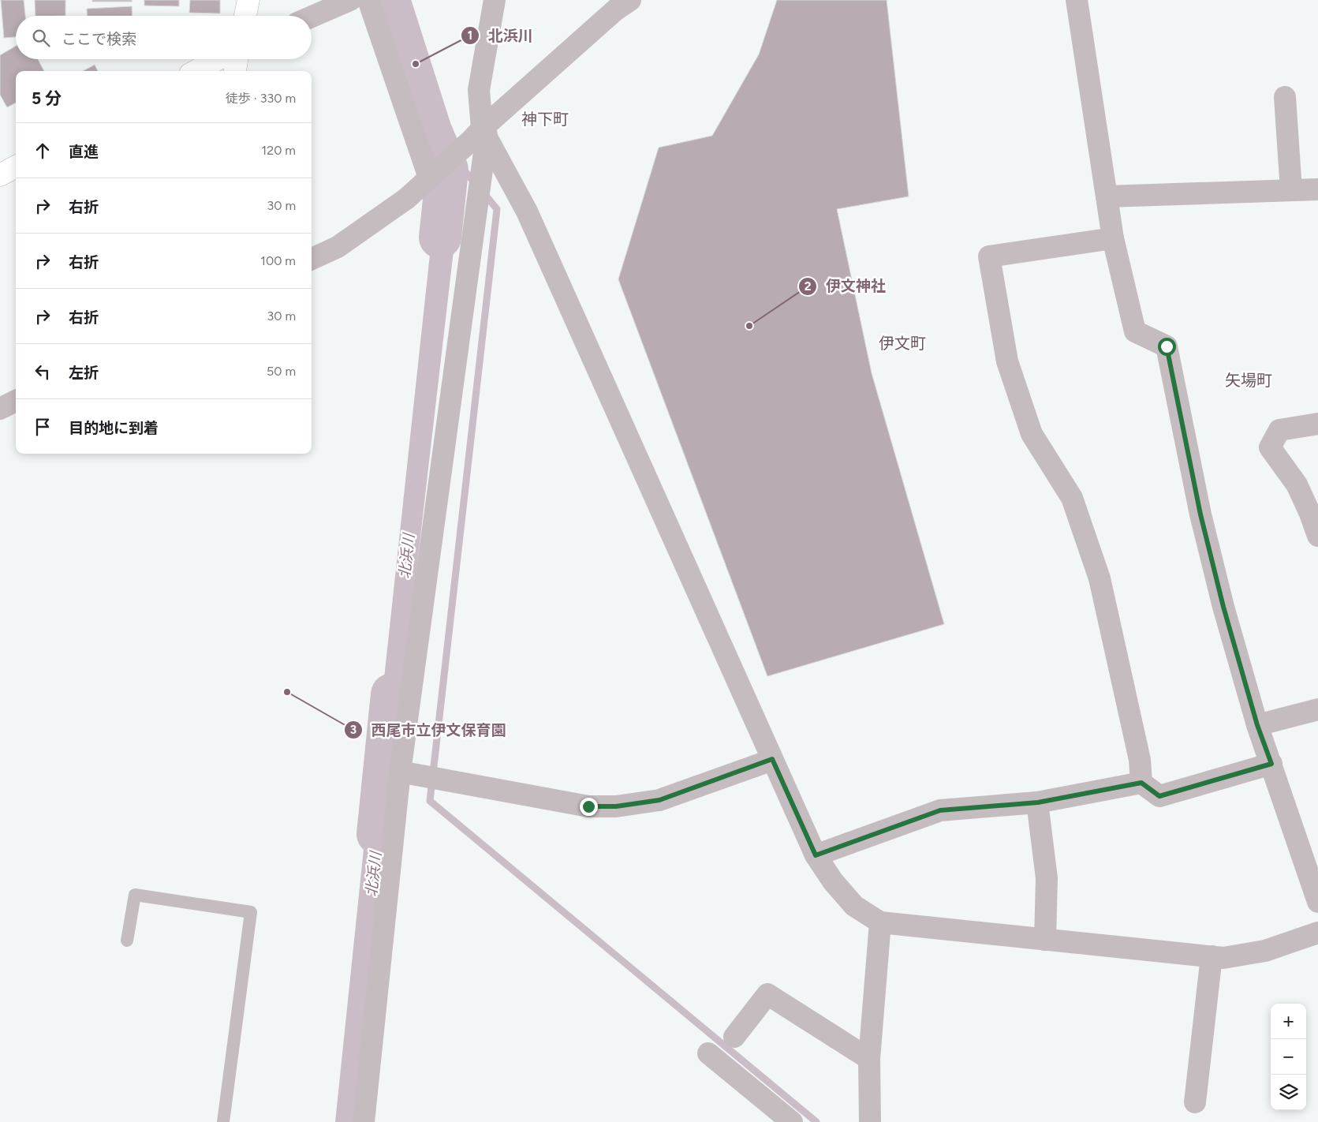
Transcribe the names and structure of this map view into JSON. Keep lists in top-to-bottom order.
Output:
{
  "districts": ["神下町", "伊文町", "矢場町"],
  "water": ["北浜川"],
  "places": ["北浜川", "伊文神社", "西尾市立伊文保育園"],
  "page": {
    "search": "ここで検索",
    "heading": ["5 分", "徒歩 · 330 m"],
    "list": [
      ["直進", "120 m"],
      ["右折", "30 m"],
      ["右折", "100 m"],
      ["右折", "30 m"],
      ["左折", "50 m"],
      "目的地に到着"
    ],
    "map_buttons": ["+", "−"]
  }
}
